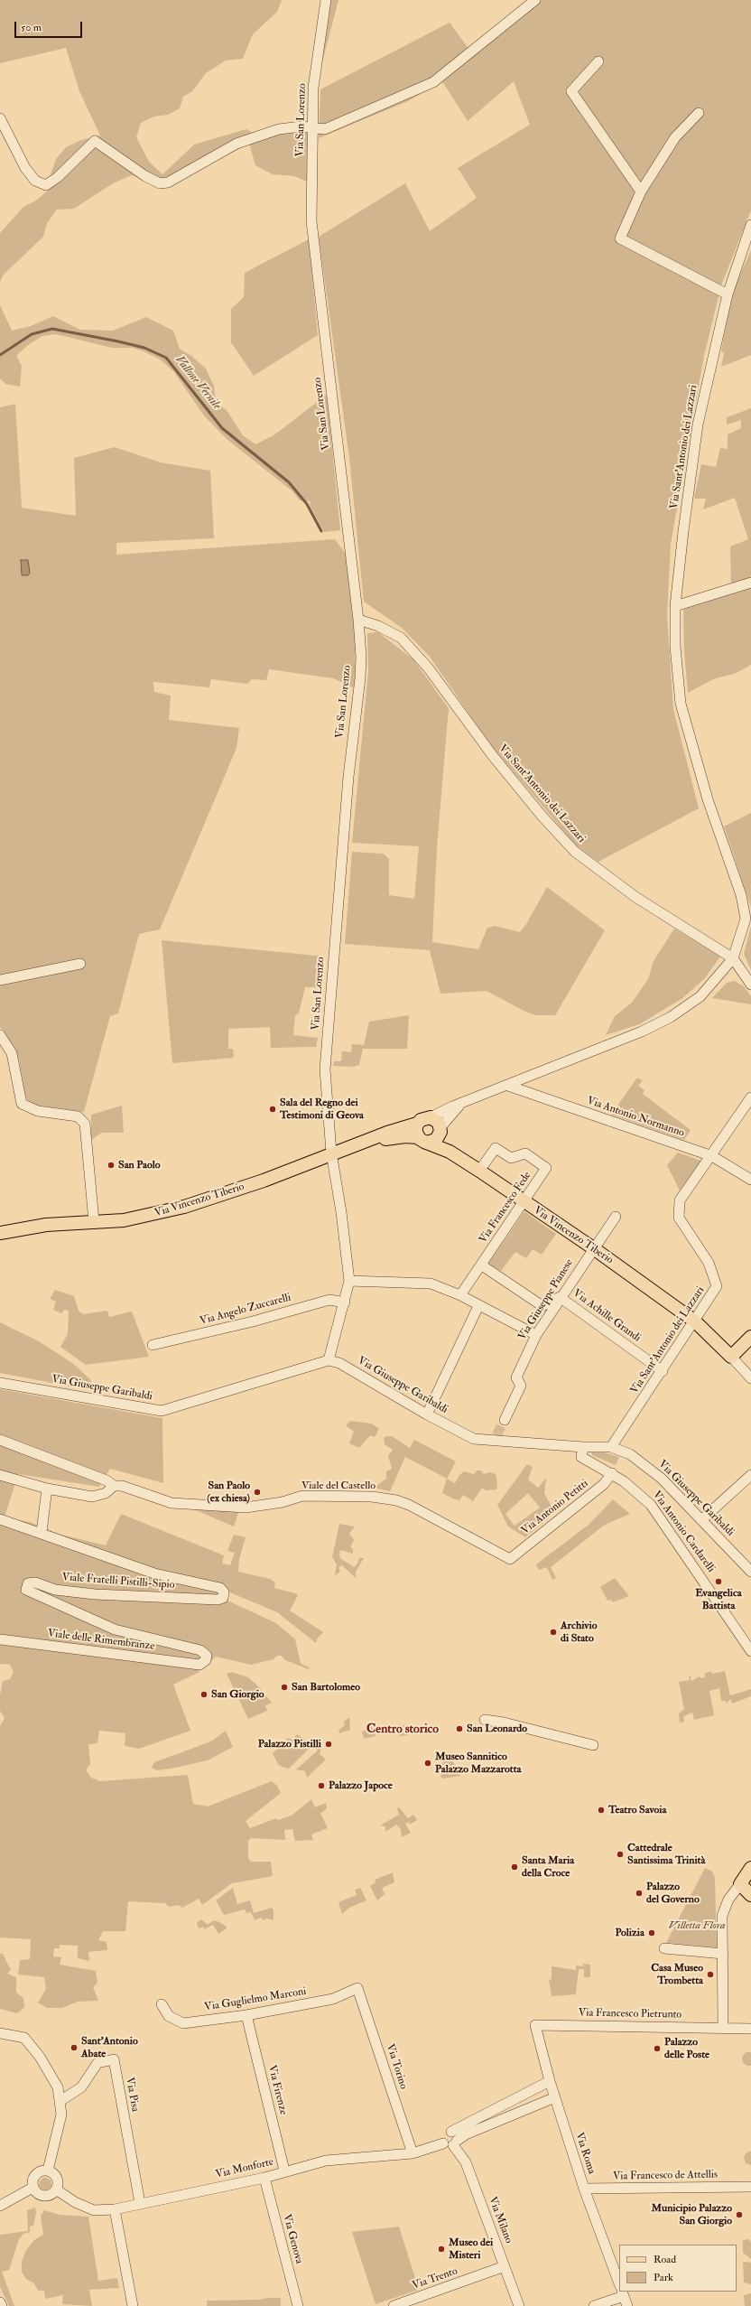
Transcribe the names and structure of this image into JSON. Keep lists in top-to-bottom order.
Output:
{
  "streets": {
    "main road": ["Via Vincenzo Tiberio"],
    "street": [
      "Via San Lorenzo",
      "Via Sant'Antonio dei Lazzari",
      "Via Antonio Normanno",
      "Via Francesco Fede",
      "Via Giuseppe Pianese",
      "Via Angelo Zuccarelli",
      "Via Achille Grandi",
      "Via Giuseppe Garibaldi",
      "Viale del Castello",
      "Via Antonio Petitti",
      "Via Antonio Cardarelli",
      "Viale Fratelli Pistilli-Sipio",
      "Viale delle Rimembranze",
      "Via Guglielmo Marconi",
      "Via Francesco Pietrunto",
      "Via Torino",
      "Via Firenze",
      "Via Pisa",
      "Via Roma",
      "Via Monforte",
      "Via Francesco de Attellis",
      "Via Milano",
      "Via Genova",
      "Via Trento"
    ]
  },
  "crossings": [
    ["Via San Lorenzo", "Via Sant'Antonio dei Lazzari"],
    ["Via San Lorenzo", "Via Vincenzo Tiberio"],
    ["Via San Lorenzo", "Via Angelo Zuccarelli"],
    ["Via San Lorenzo", "Via Giuseppe Garibaldi"],
    ["Via Sant'Antonio dei Lazzari", "Via Antonio Normanno"],
    ["Via Sant'Antonio dei Lazzari", "Via Vincenzo Tiberio"],
    ["Via Sant'Antonio dei Lazzari", "Via Achille Grandi"],
    ["Via Sant'Antonio dei Lazzari", "Via Giuseppe Garibaldi"],
    ["Via Vincenzo Tiberio", "Via Francesco Fede"],
    ["Via Vincenzo Tiberio", "Via Giuseppe Pianese"],
    ["Via Francesco Fede", "Via Achille Grandi"],
    ["Via Giuseppe Pianese", "Via Achille Grandi"],
    ["Via Giuseppe Garibaldi", "Via Antonio Cardarelli"],
    ["Viale del Castello", "Via Antonio Petitti"],
    ["Via Antonio Petitti", "Via Antonio Cardarelli"],
    ["Viale Fratelli Pistilli-Sipio", "Viale delle Rimembranze"],
    ["Via Guglielmo Marconi", "Via Torino"],
    ["Via Guglielmo Marconi", "Via Firenze"],
    ["Via Francesco Pietrunto", "Via Roma"],
    ["Via Torino", "Via Monforte"],
    ["Via Firenze", "Via Monforte"],
    ["Via Pisa", "Via Monforte"],
    ["Via Roma", "Via Francesco de Attellis"],
    ["Via Monforte", "Via Milano"],
    ["Via Monforte", "Via Genova"],
    ["Via Milano", "Via Trento"]
  ],
  "districts": ["Centro storico"],
  "water": ["Vallone Vernile"],
  "parks": ["Villetta Flora"],
  "places": [
    "Sala del Regno dei Testimoni di Geova",
    "San Paolo",
    "San Paolo (ex chiesa)",
    "Evangelica Battista",
    "Archivio di Stato",
    "San Bartolomeo",
    "San Giorgio",
    "San Leonardo",
    "Palazzo Pistilli",
    "Museo Sannitico Palazzo Mazzarotta",
    "Palazzo Japoce",
    "Teatro Savoia",
    "Cattedrale Santissima Trinità",
    "Santa Maria della Croce",
    "Palazzo del Governo",
    "Polizia",
    "Casa Museo Trombetta",
    "Sant'Antonio Abate",
    "Palazzo delle Poste",
    "Municipio Palazzo San Giorgio",
    "Museo dei Misteri"
  ],
  "legend": ["Road", "Park"],
  "scale_bar": "50 m"
}
